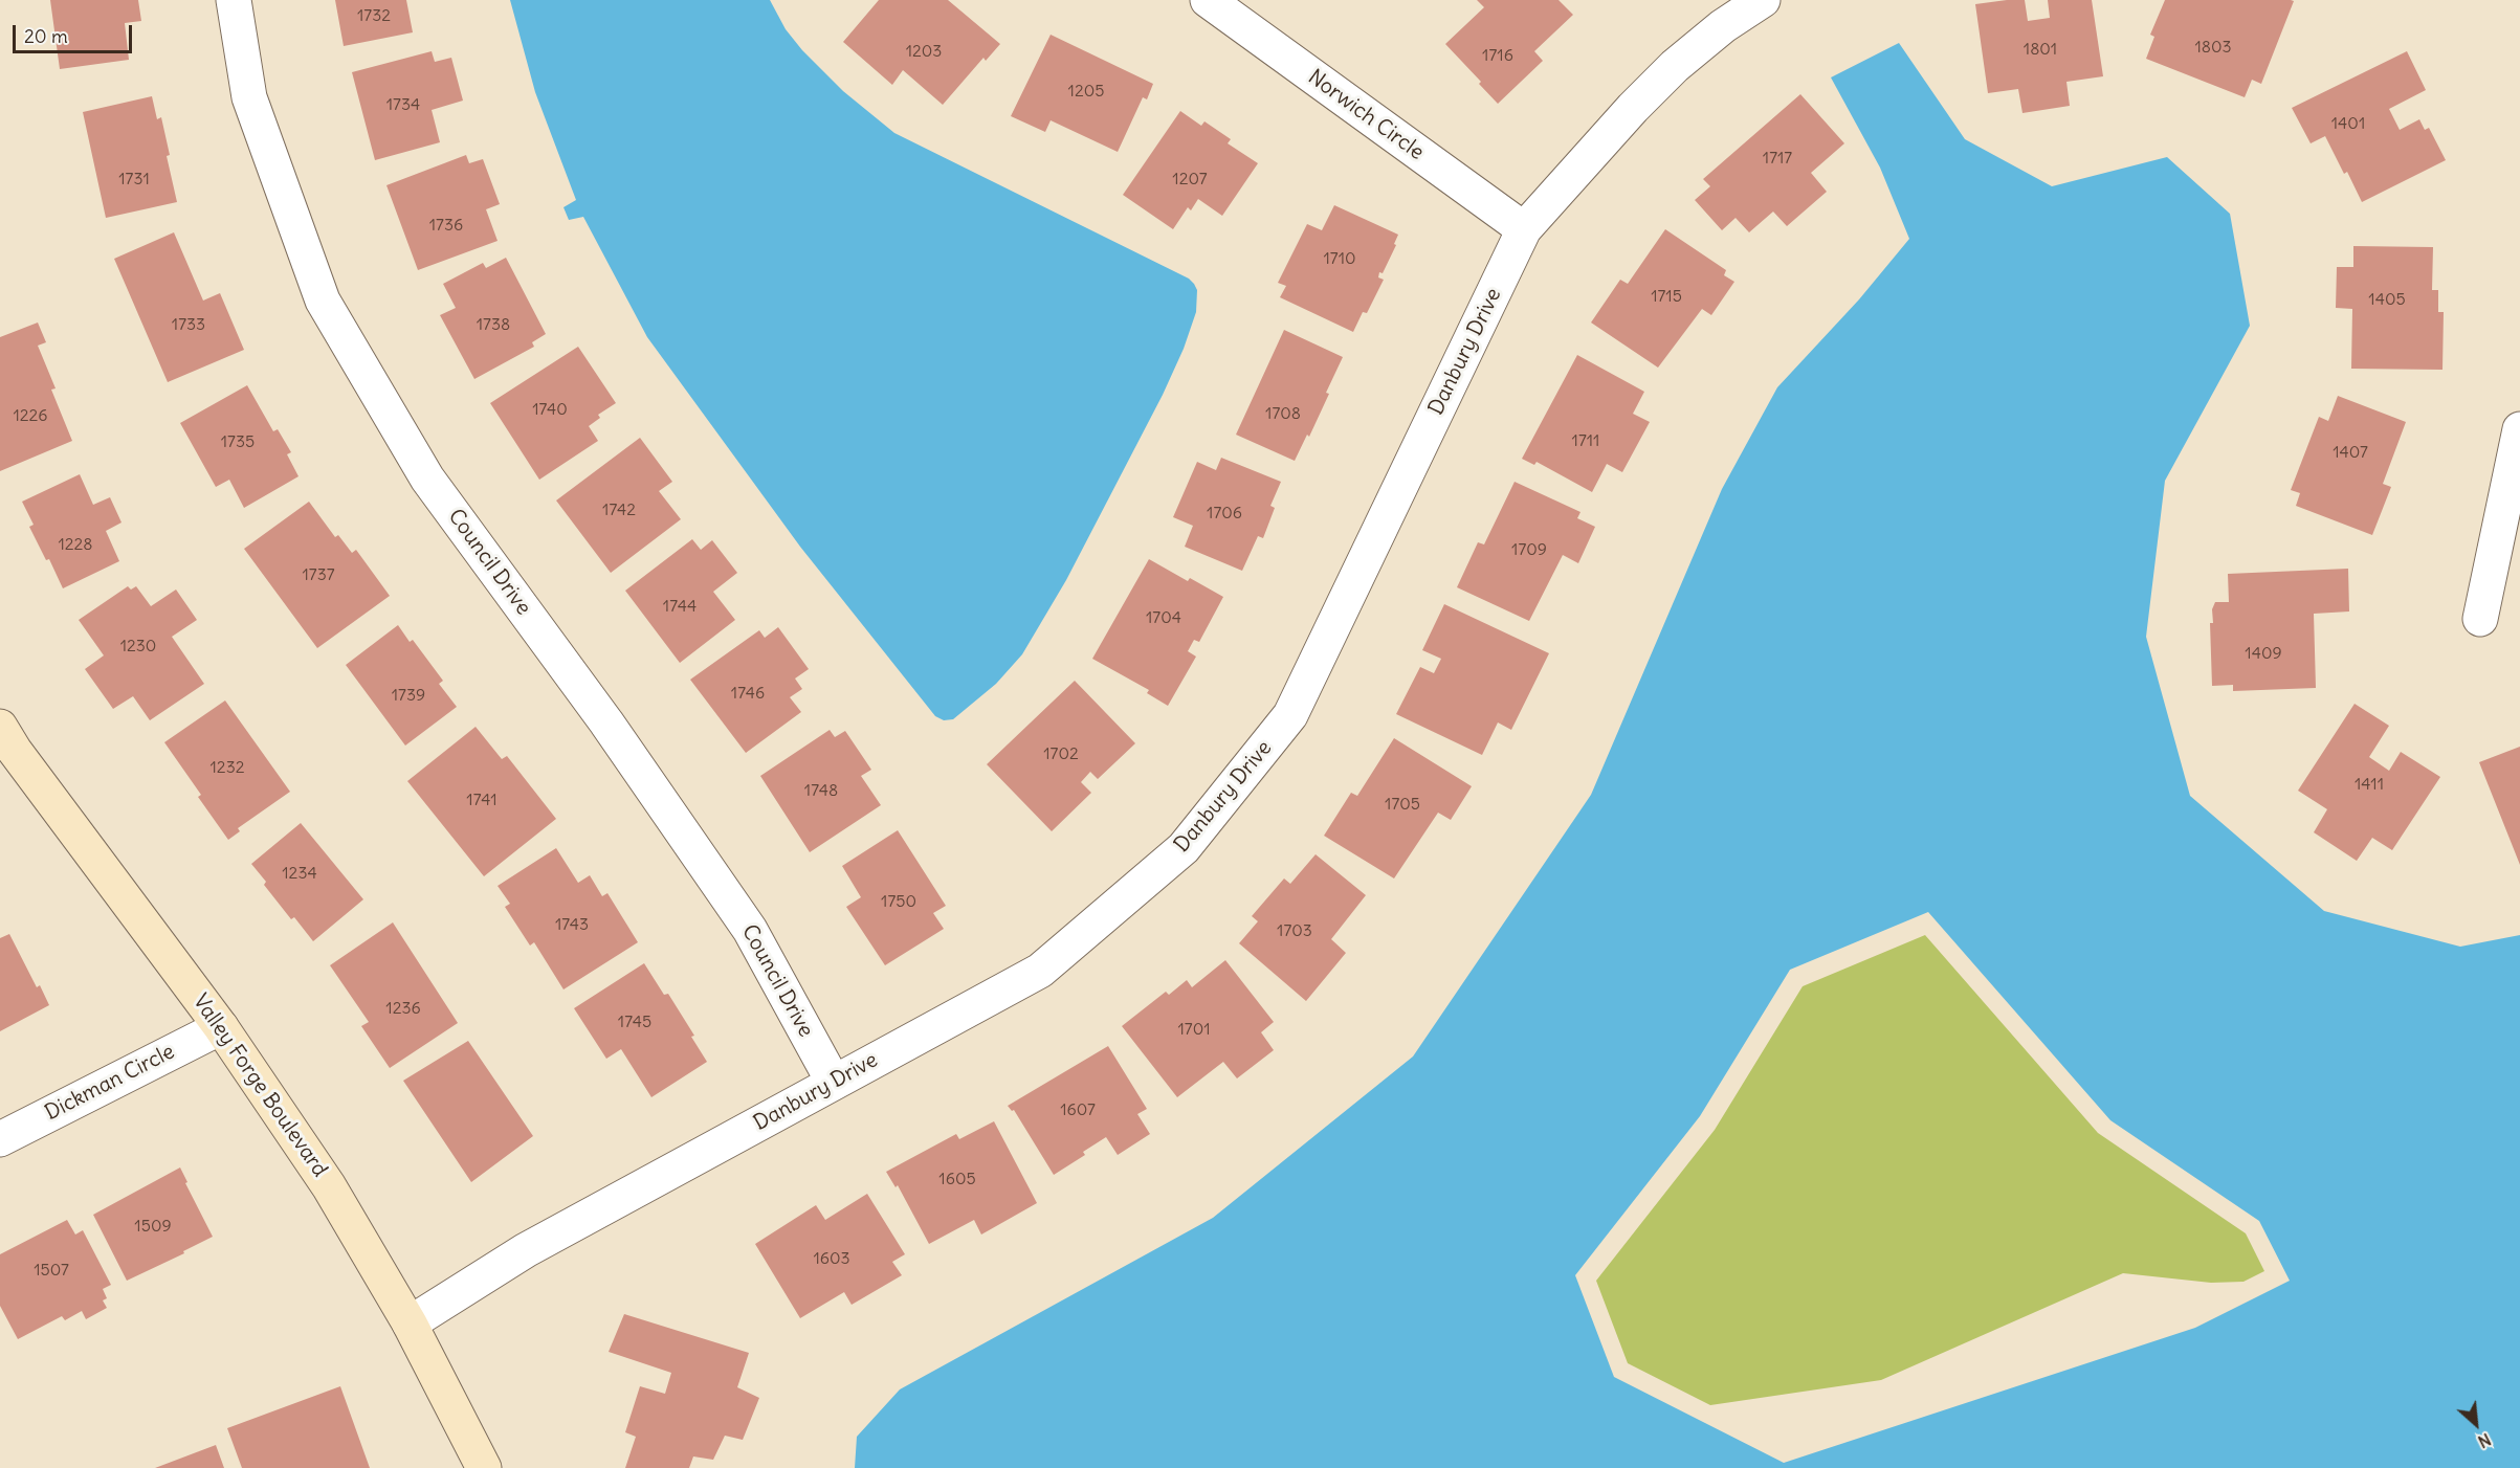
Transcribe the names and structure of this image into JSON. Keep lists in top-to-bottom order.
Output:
{
  "streets": {
    "street": [
      "Norwich Circle",
      "Danbury Drive",
      "Council Drive",
      "Dickman Circle",
      "Valley Forge Boulevard"
    ]
  },
  "crossings": [
    ["Norwich Circle", "Danbury Drive"],
    ["Danbury Drive", "Council Drive"],
    ["Danbury Drive", "Valley Forge Boulevard"],
    ["Dickman Circle", "Valley Forge Boulevard"]
  ],
  "house_numbers": [
    "1732",
    "1803",
    "1801",
    "1203",
    "1716",
    "1205",
    "1734",
    "1401",
    "1717",
    "1731",
    "1207",
    "1736",
    "1710",
    "1715",
    "1405",
    "1733",
    "1738",
    "1740",
    "1708",
    "1226",
    "1711",
    "1735",
    "1407",
    "1742",
    "1706",
    "1228",
    "1709",
    "1737",
    "1744",
    "1704",
    "1230",
    "1409",
    "1746",
    "1739",
    "1702",
    "1232",
    "1411",
    "1748",
    "1741",
    "1705",
    "1234",
    "1750",
    "1743",
    "1703",
    "1236",
    "1745",
    "1701",
    "1607",
    "1605",
    "1509",
    "1603",
    "1507"
  ],
  "scale_bar": "20 m",
  "north": "bottom right"
}
